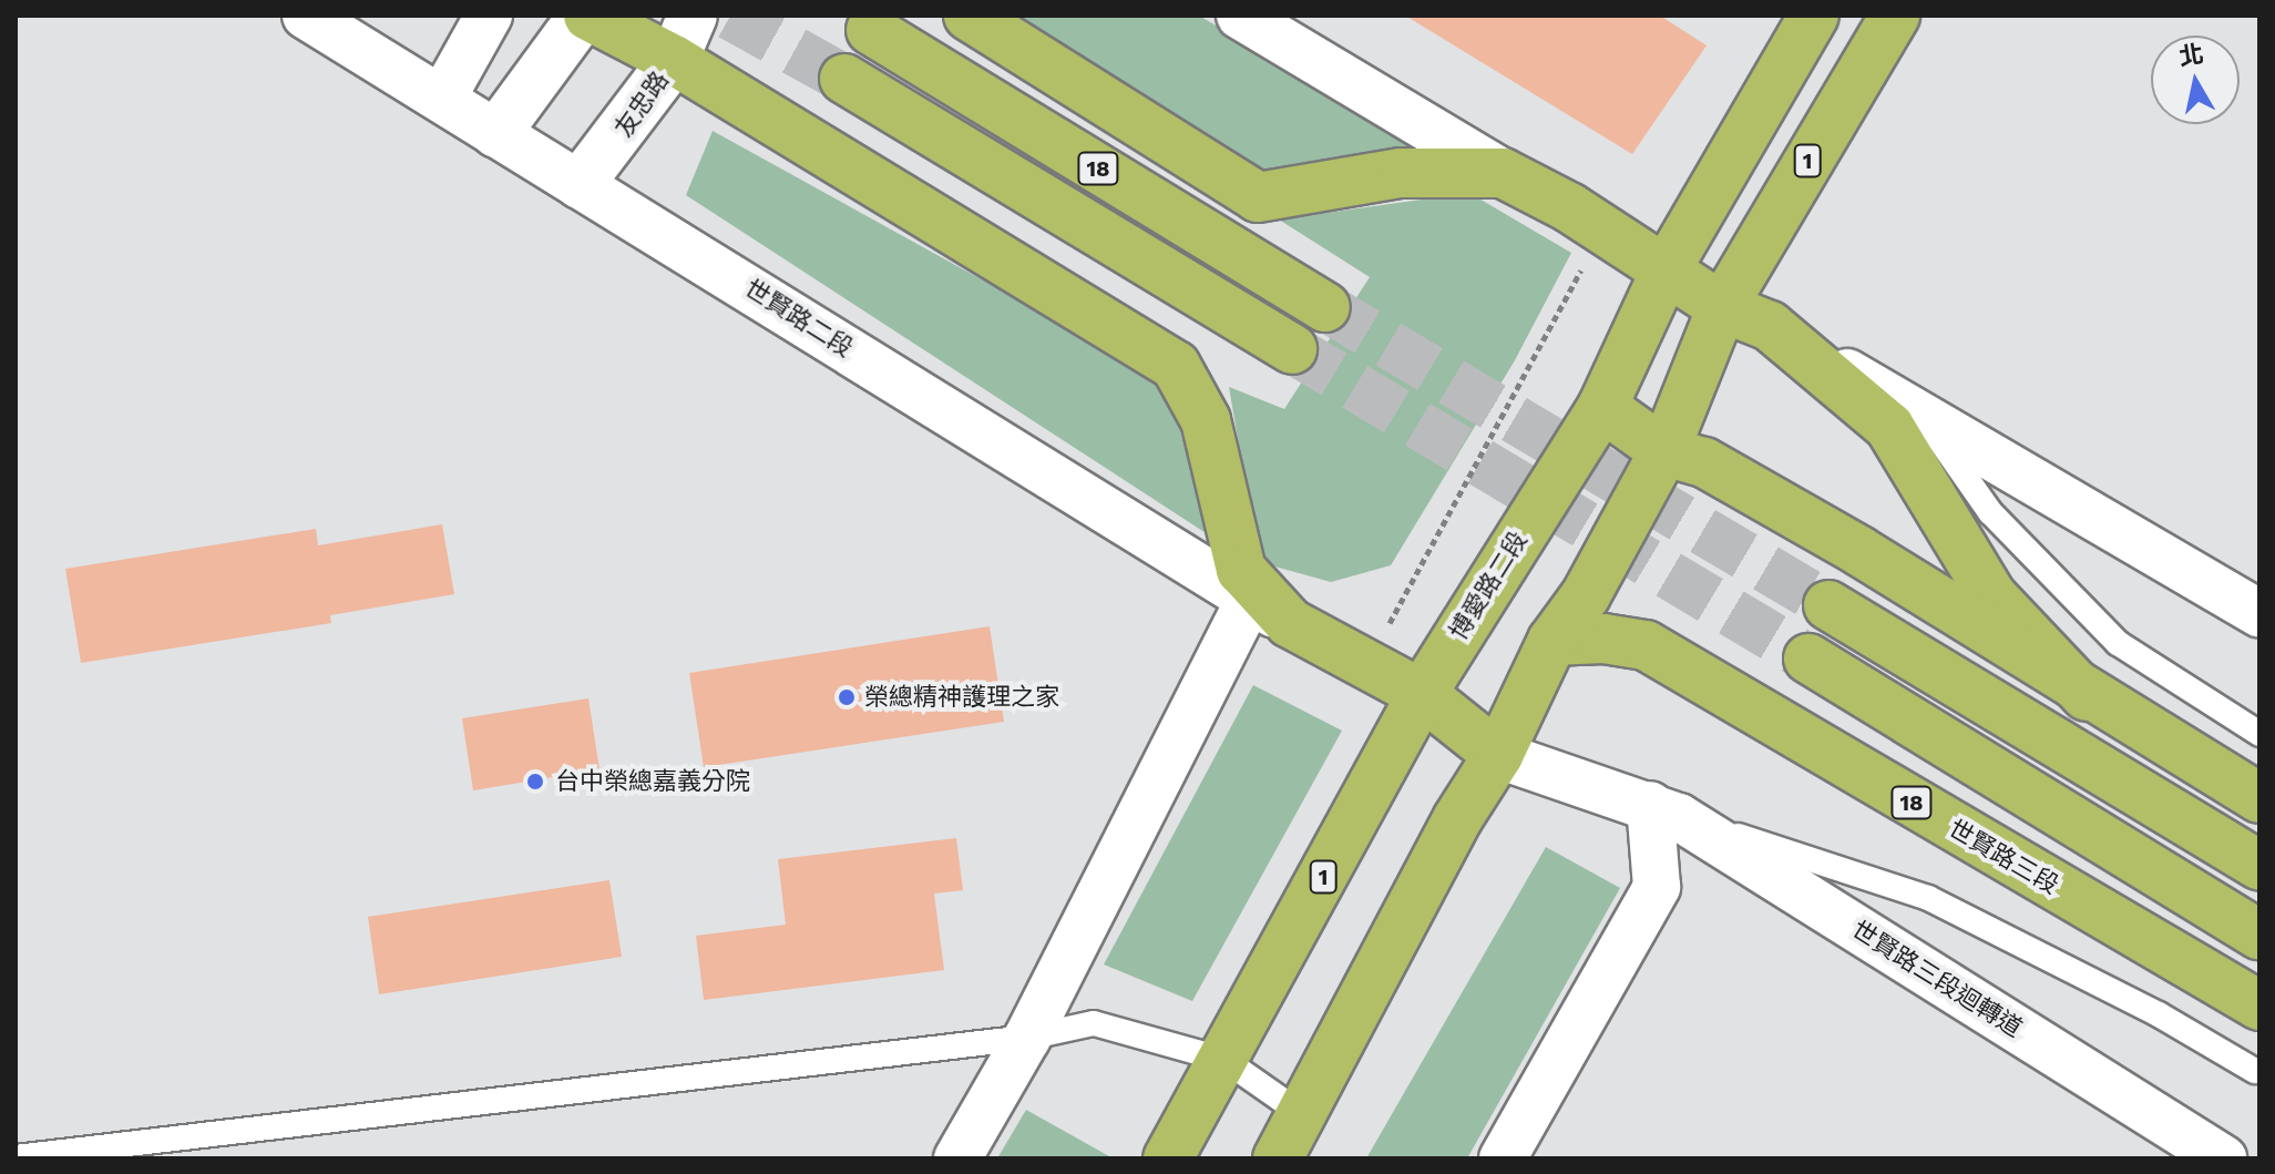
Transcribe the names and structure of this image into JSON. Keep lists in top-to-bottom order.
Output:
{
  "streets": {
    "main road": [
      "1",
      "18",
      "博愛路二段",
      "世賢路三段"
    ],
    "street": ["友忠路", "世賢路二段", "世賢路三段迴轉道"]
  },
  "crossings": [
    ["友忠路", "世賢路二段"],
    ["1", "世賢路三段"]
  ],
  "places": ["榮總精神護理之家", "台中榮總嘉義分院"],
  "north": "top"
}
